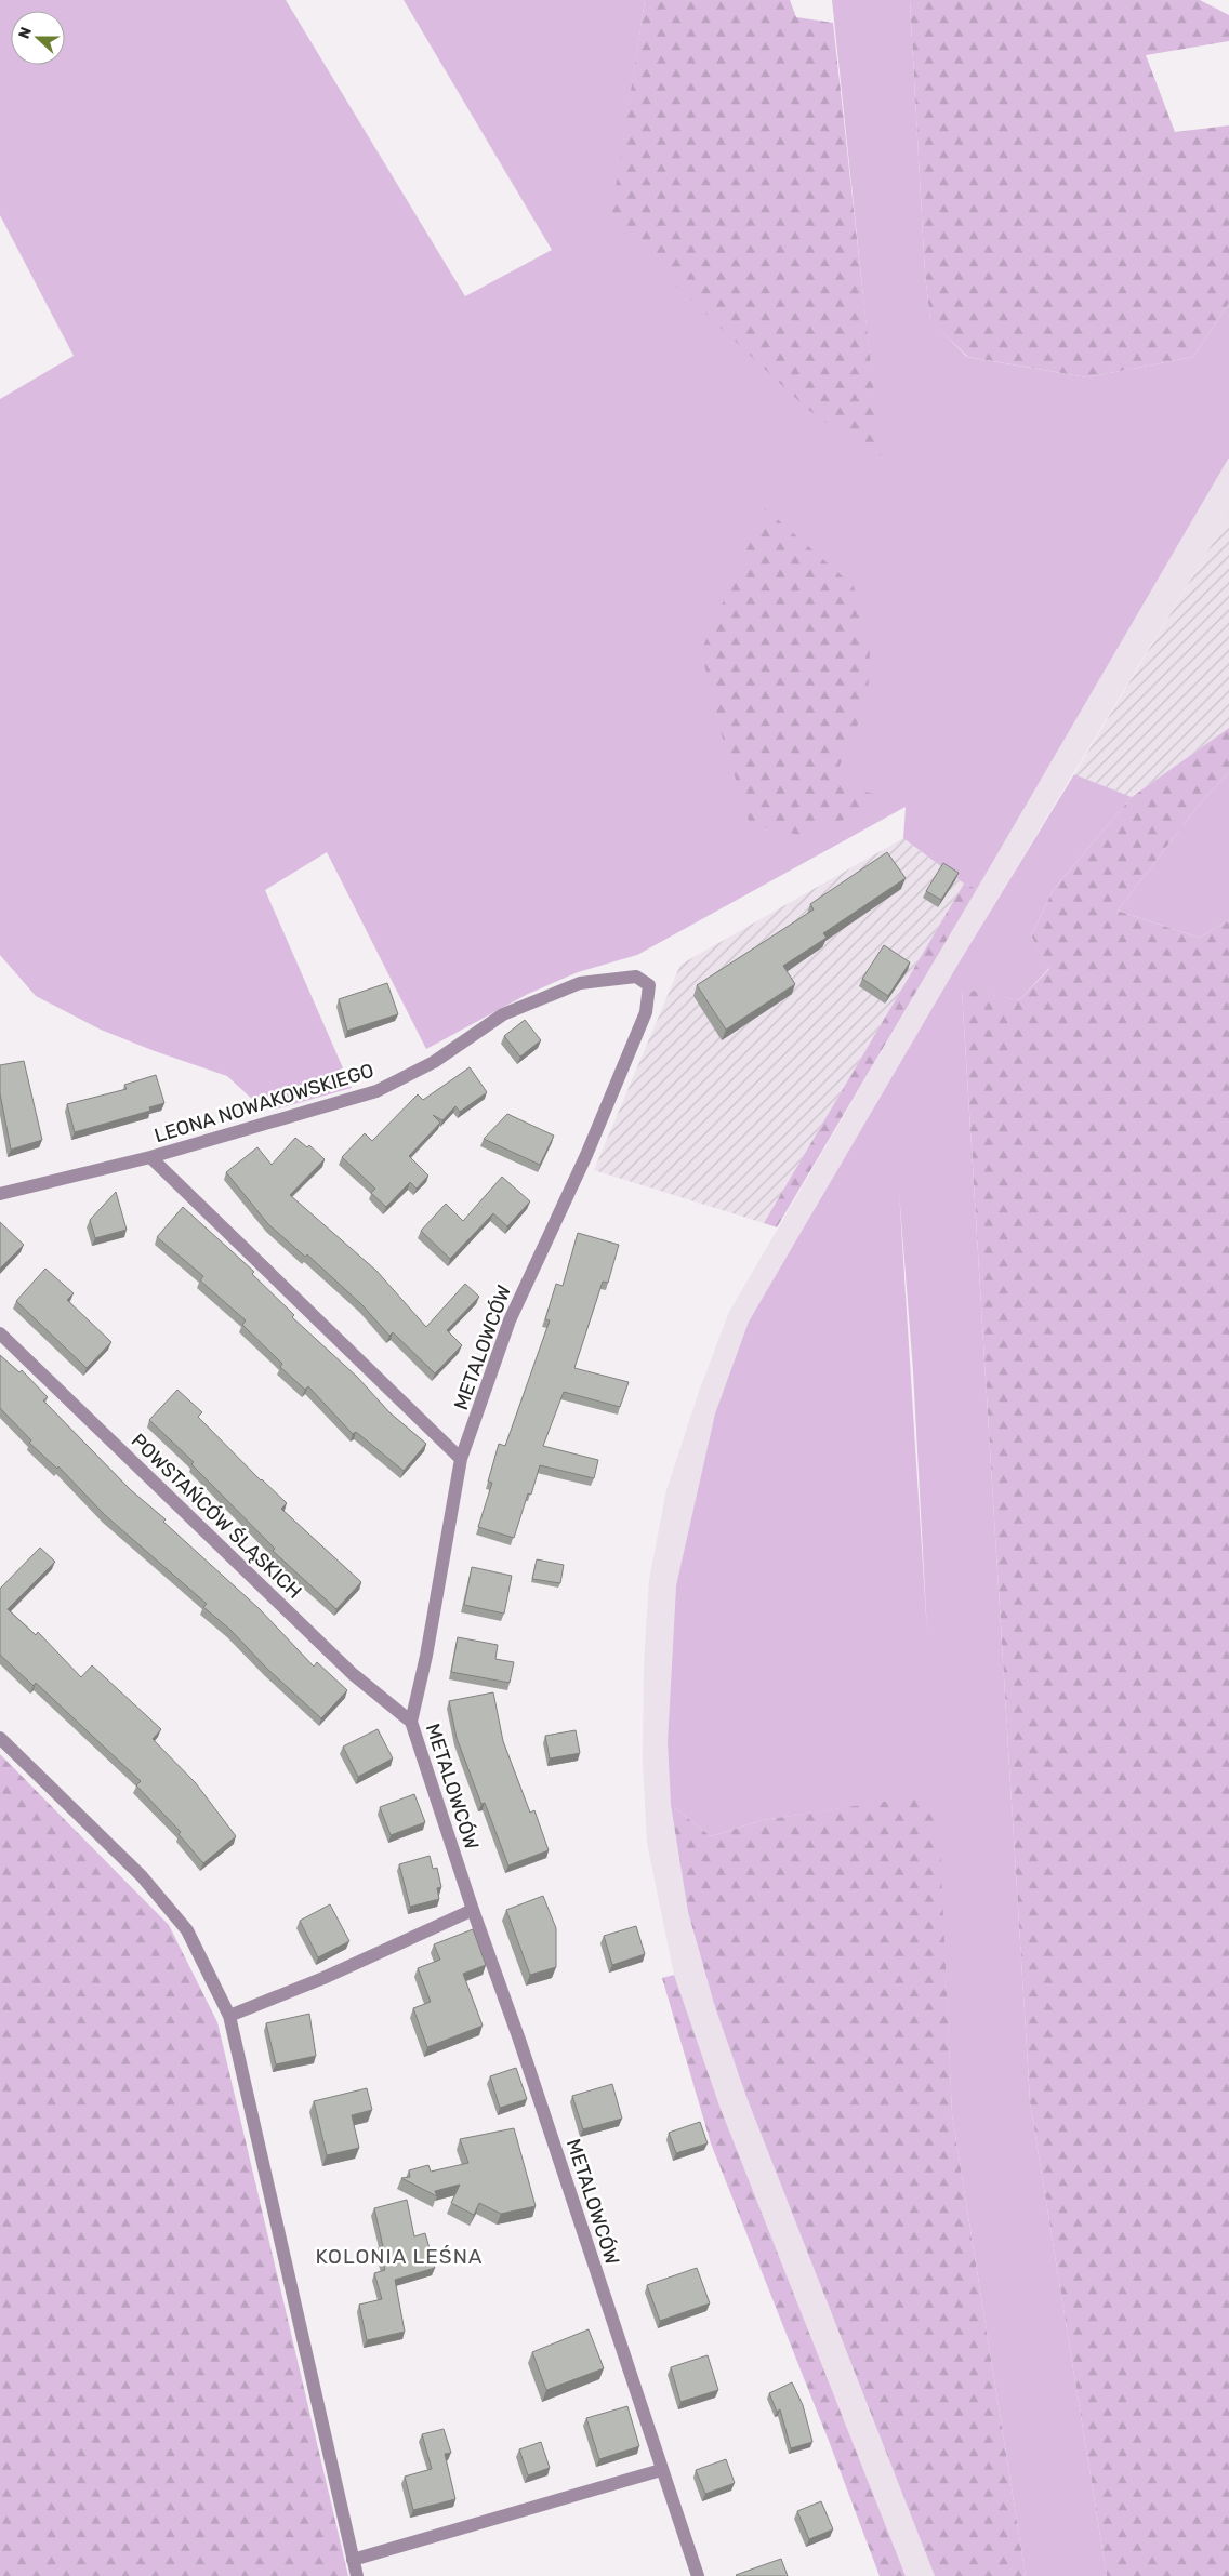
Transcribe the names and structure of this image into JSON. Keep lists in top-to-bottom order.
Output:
{
  "streets": {
    "street": ["LEONA NOWAKOWSKIEGO", "METALOWCÓW", "POWSTAŃCÓW ŚLĄSKICH"]
  },
  "crossings": [
    ["LEONA NOWAKOWSKIEGO", "METALOWCÓW"],
    ["METALOWCÓW", "POWSTAŃCÓW ŚLĄSKICH"]
  ],
  "districts": ["KOLONIA LEŚNA"],
  "north": "left"
}
